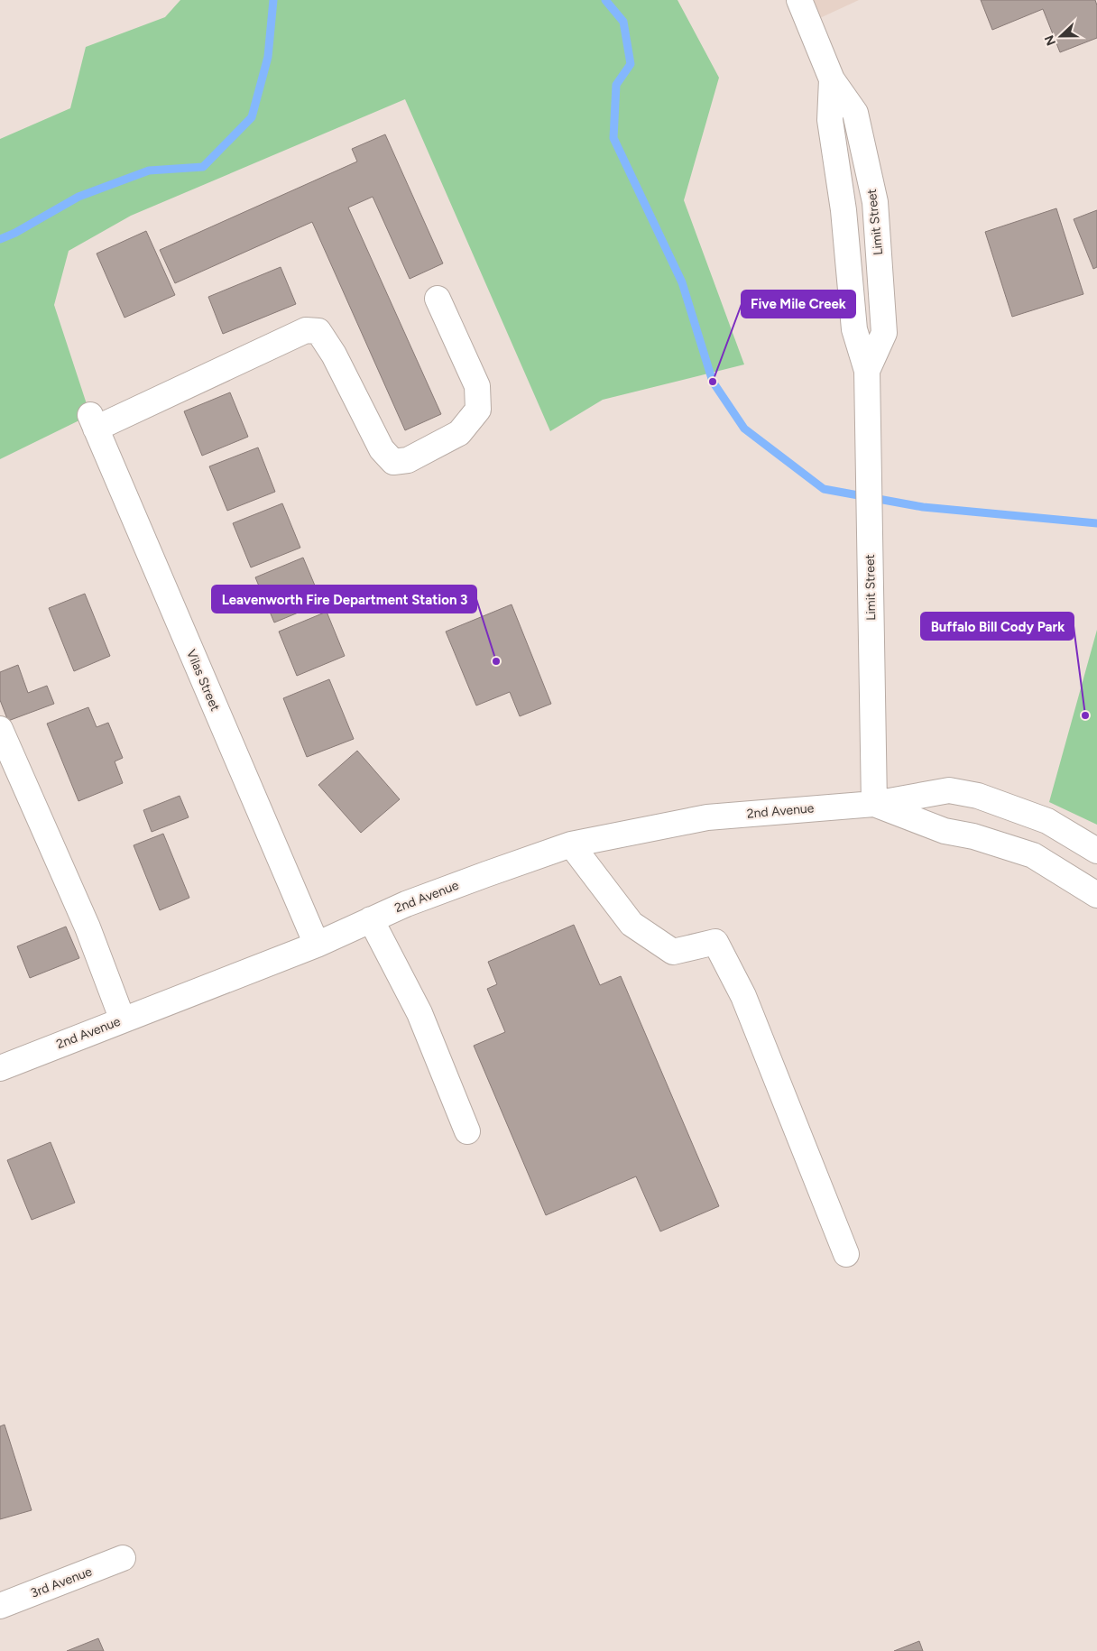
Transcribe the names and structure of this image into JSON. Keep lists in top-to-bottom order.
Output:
{
  "streets": {
    "street": [
      "Limit Street",
      "Vilas Street",
      "2nd Avenue",
      "3rd Avenue"
    ]
  },
  "crossings": [
    ["Limit Street", "2nd Avenue"],
    ["Vilas Street", "2nd Avenue"]
  ],
  "places": ["Five Mile Creek", "Leavenworth Fire Department Station 3", "Buffalo Bill Cody Park"],
  "north": "left"
}
